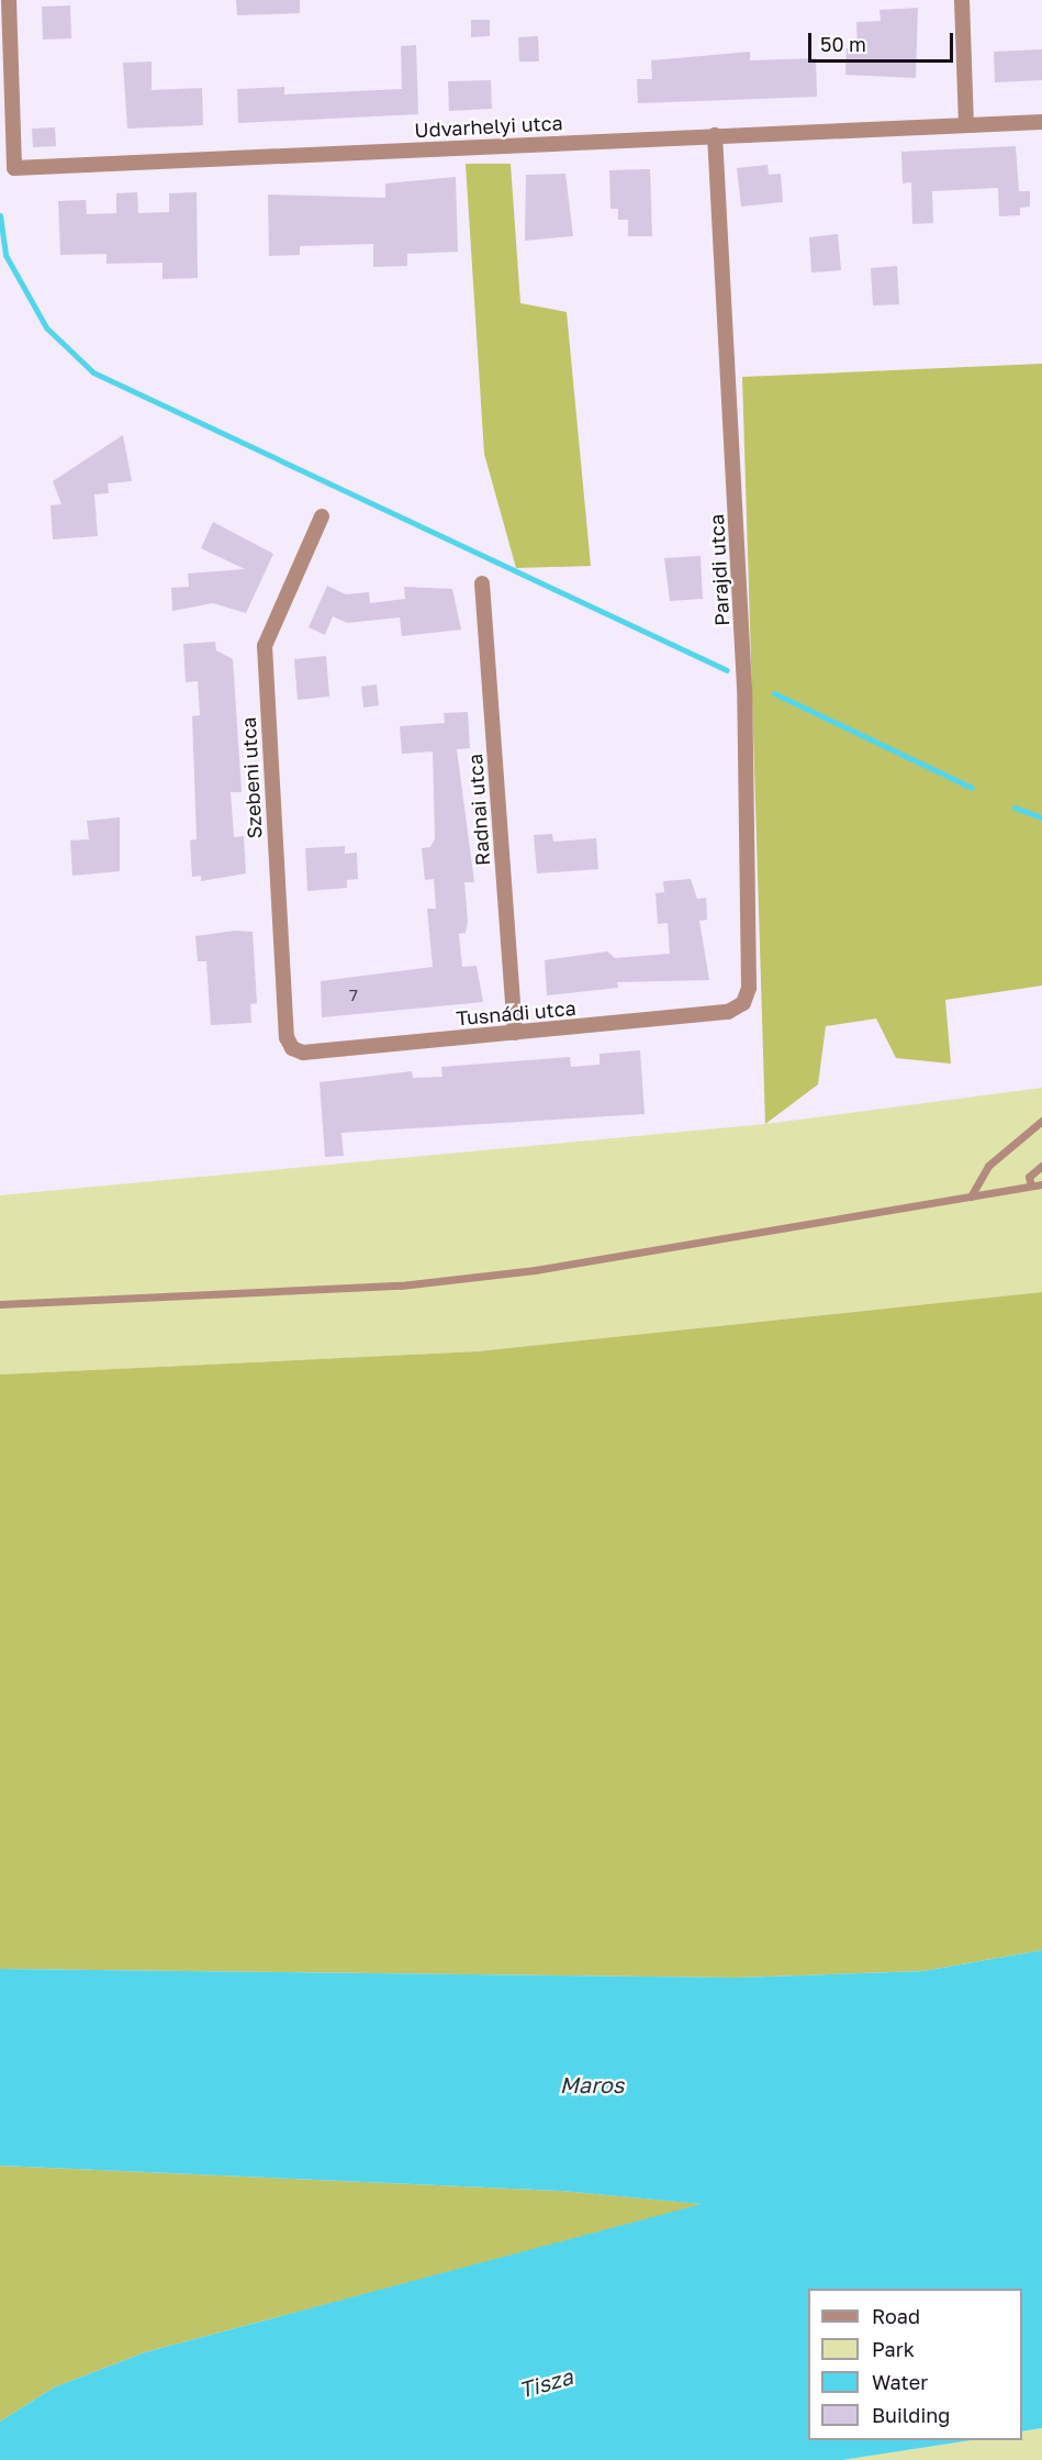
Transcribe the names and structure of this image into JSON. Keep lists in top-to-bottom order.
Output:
{
  "streets": {
    "street": [
      "Udvarhelyi utca",
      "Parajdi utca",
      "Szebeni utca",
      "Radnai utca",
      "Tusnádi utca"
    ]
  },
  "crossings": [
    ["Udvarhelyi utca", "Parajdi utca"],
    ["Parajdi utca", "Tusnádi utca"],
    ["Szebeni utca", "Tusnádi utca"],
    ["Radnai utca", "Tusnádi utca"]
  ],
  "water": ["Maros", "Tisza"],
  "house_numbers": ["7"],
  "legend": [
    "Road",
    "Park",
    "Water",
    "Building"
  ],
  "scale_bar": "50 m"
}
